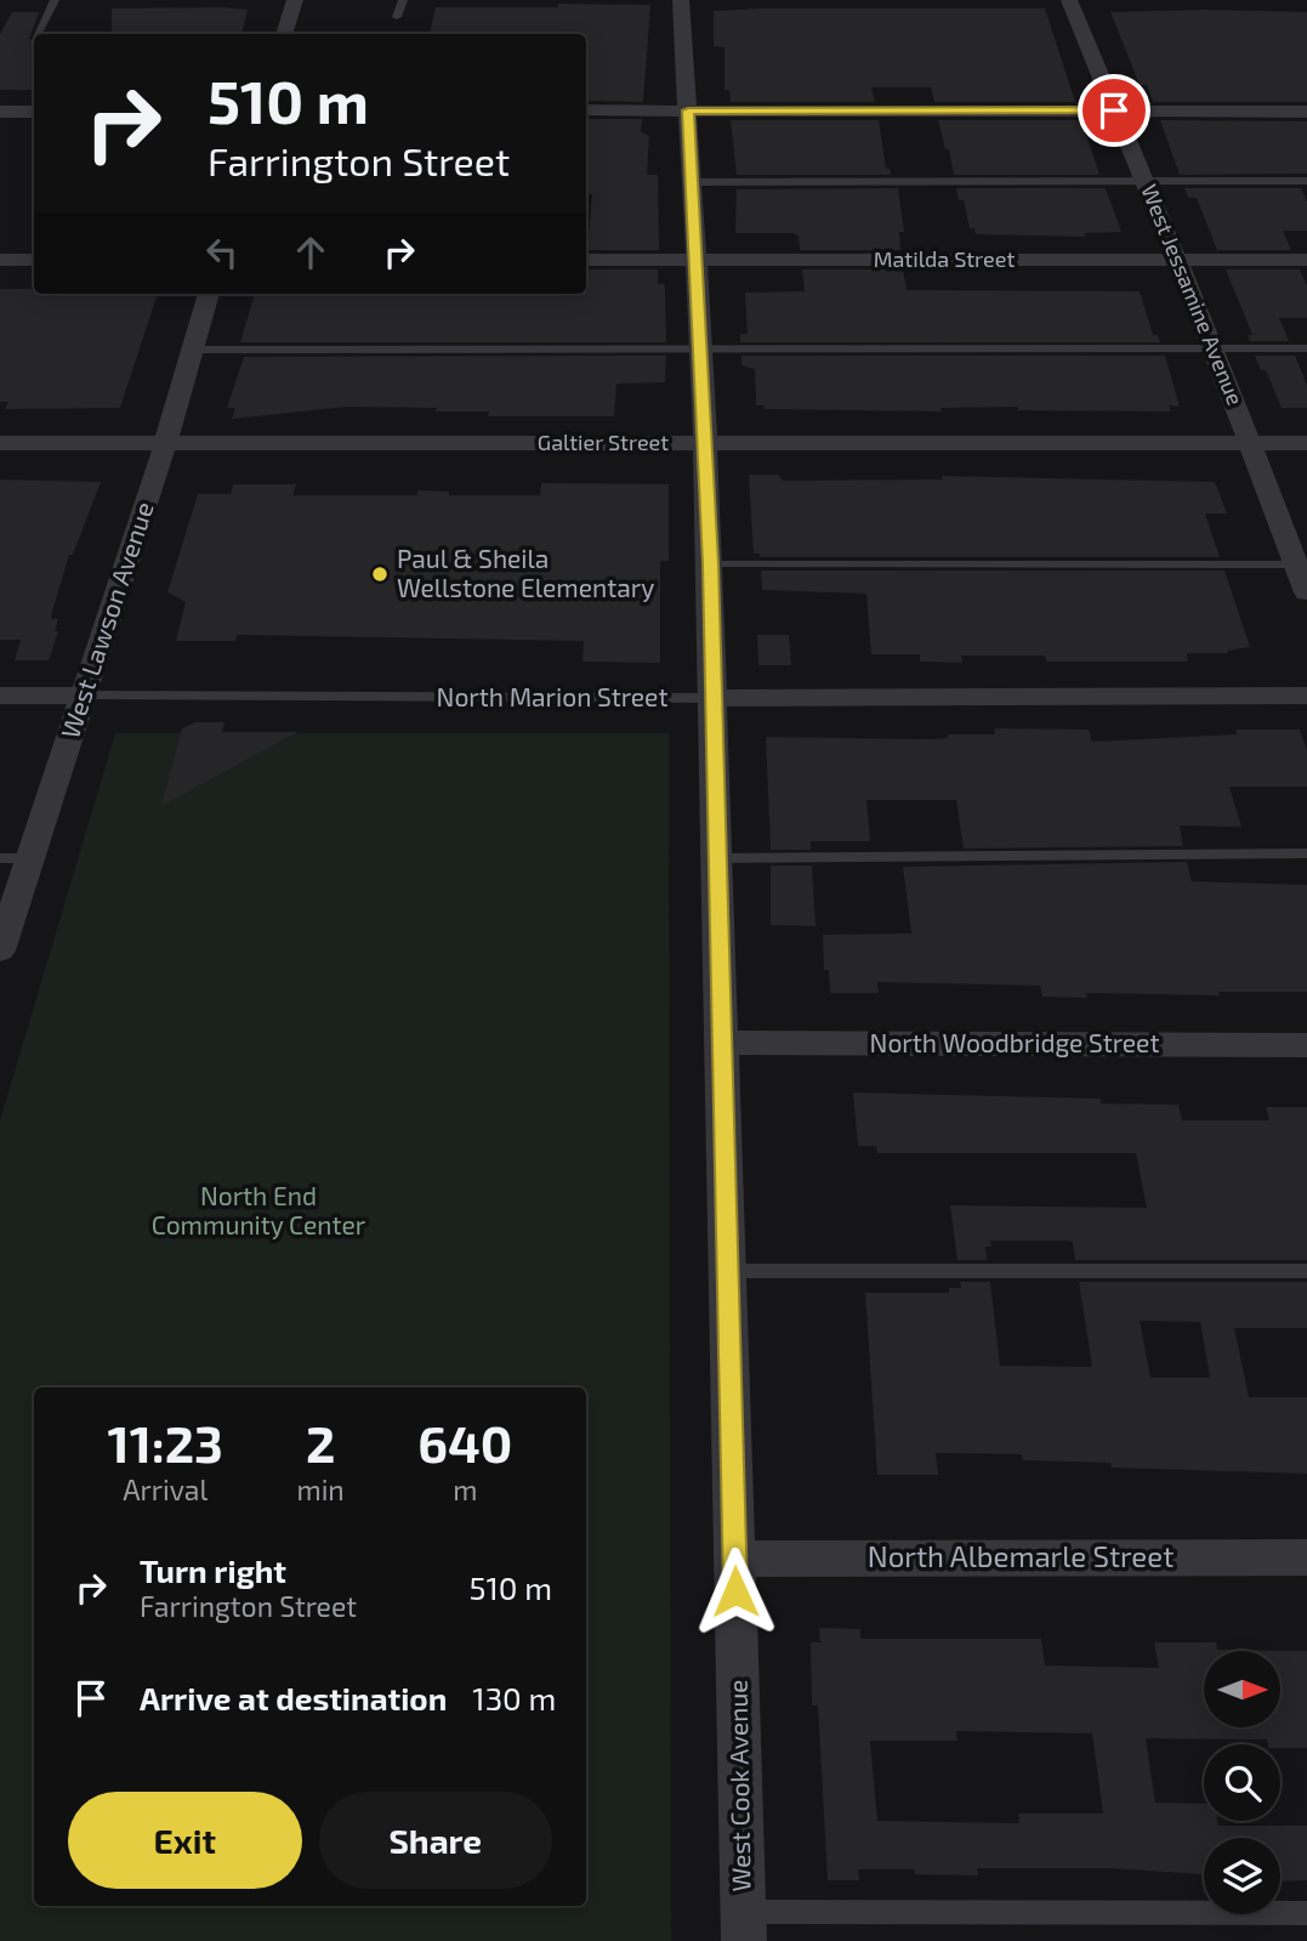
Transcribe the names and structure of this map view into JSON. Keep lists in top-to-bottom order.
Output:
{
  "streets": {
    "street": [
      "Matilda Street",
      "West Jessamine Avenue",
      "Galtier Street",
      "West Lawson Avenue",
      "North Marion Street",
      "North Woodbridge Street",
      "North Albemarle Street",
      "West Cook Avenue"
    ]
  },
  "crossings": [
    ["Matilda Street", "West Jessamine Avenue"],
    ["Matilda Street", "West Cook Avenue"],
    ["West Jessamine Avenue", "Galtier Street"],
    ["Galtier Street", "West Lawson Avenue"],
    ["Galtier Street", "West Cook Avenue"],
    ["West Lawson Avenue", "North Marion Street"],
    ["North Marion Street", "West Cook Avenue"],
    ["North Woodbridge Street", "West Cook Avenue"],
    ["North Albemarle Street", "West Cook Avenue"]
  ],
  "parks": ["North End Community Center"],
  "places": ["Paul & Sheila Wellstone Elementary"],
  "north": "right",
  "page": {
    "turn": ["510 m", "Farrington Street"],
    "eta": [
      "11:23",
      "Arrival",
      "2",
      "min",
      "640",
      "m"
    ],
    "list": [
      {
        "name": "Turn right",
        "note": "Farrington Street",
        "value": "510 m"
      },
      {
        "name": "Arrive at destination",
        "value": "130 m"
      }
    ],
    "buttons": ["Exit", "Share"]
  }
}
